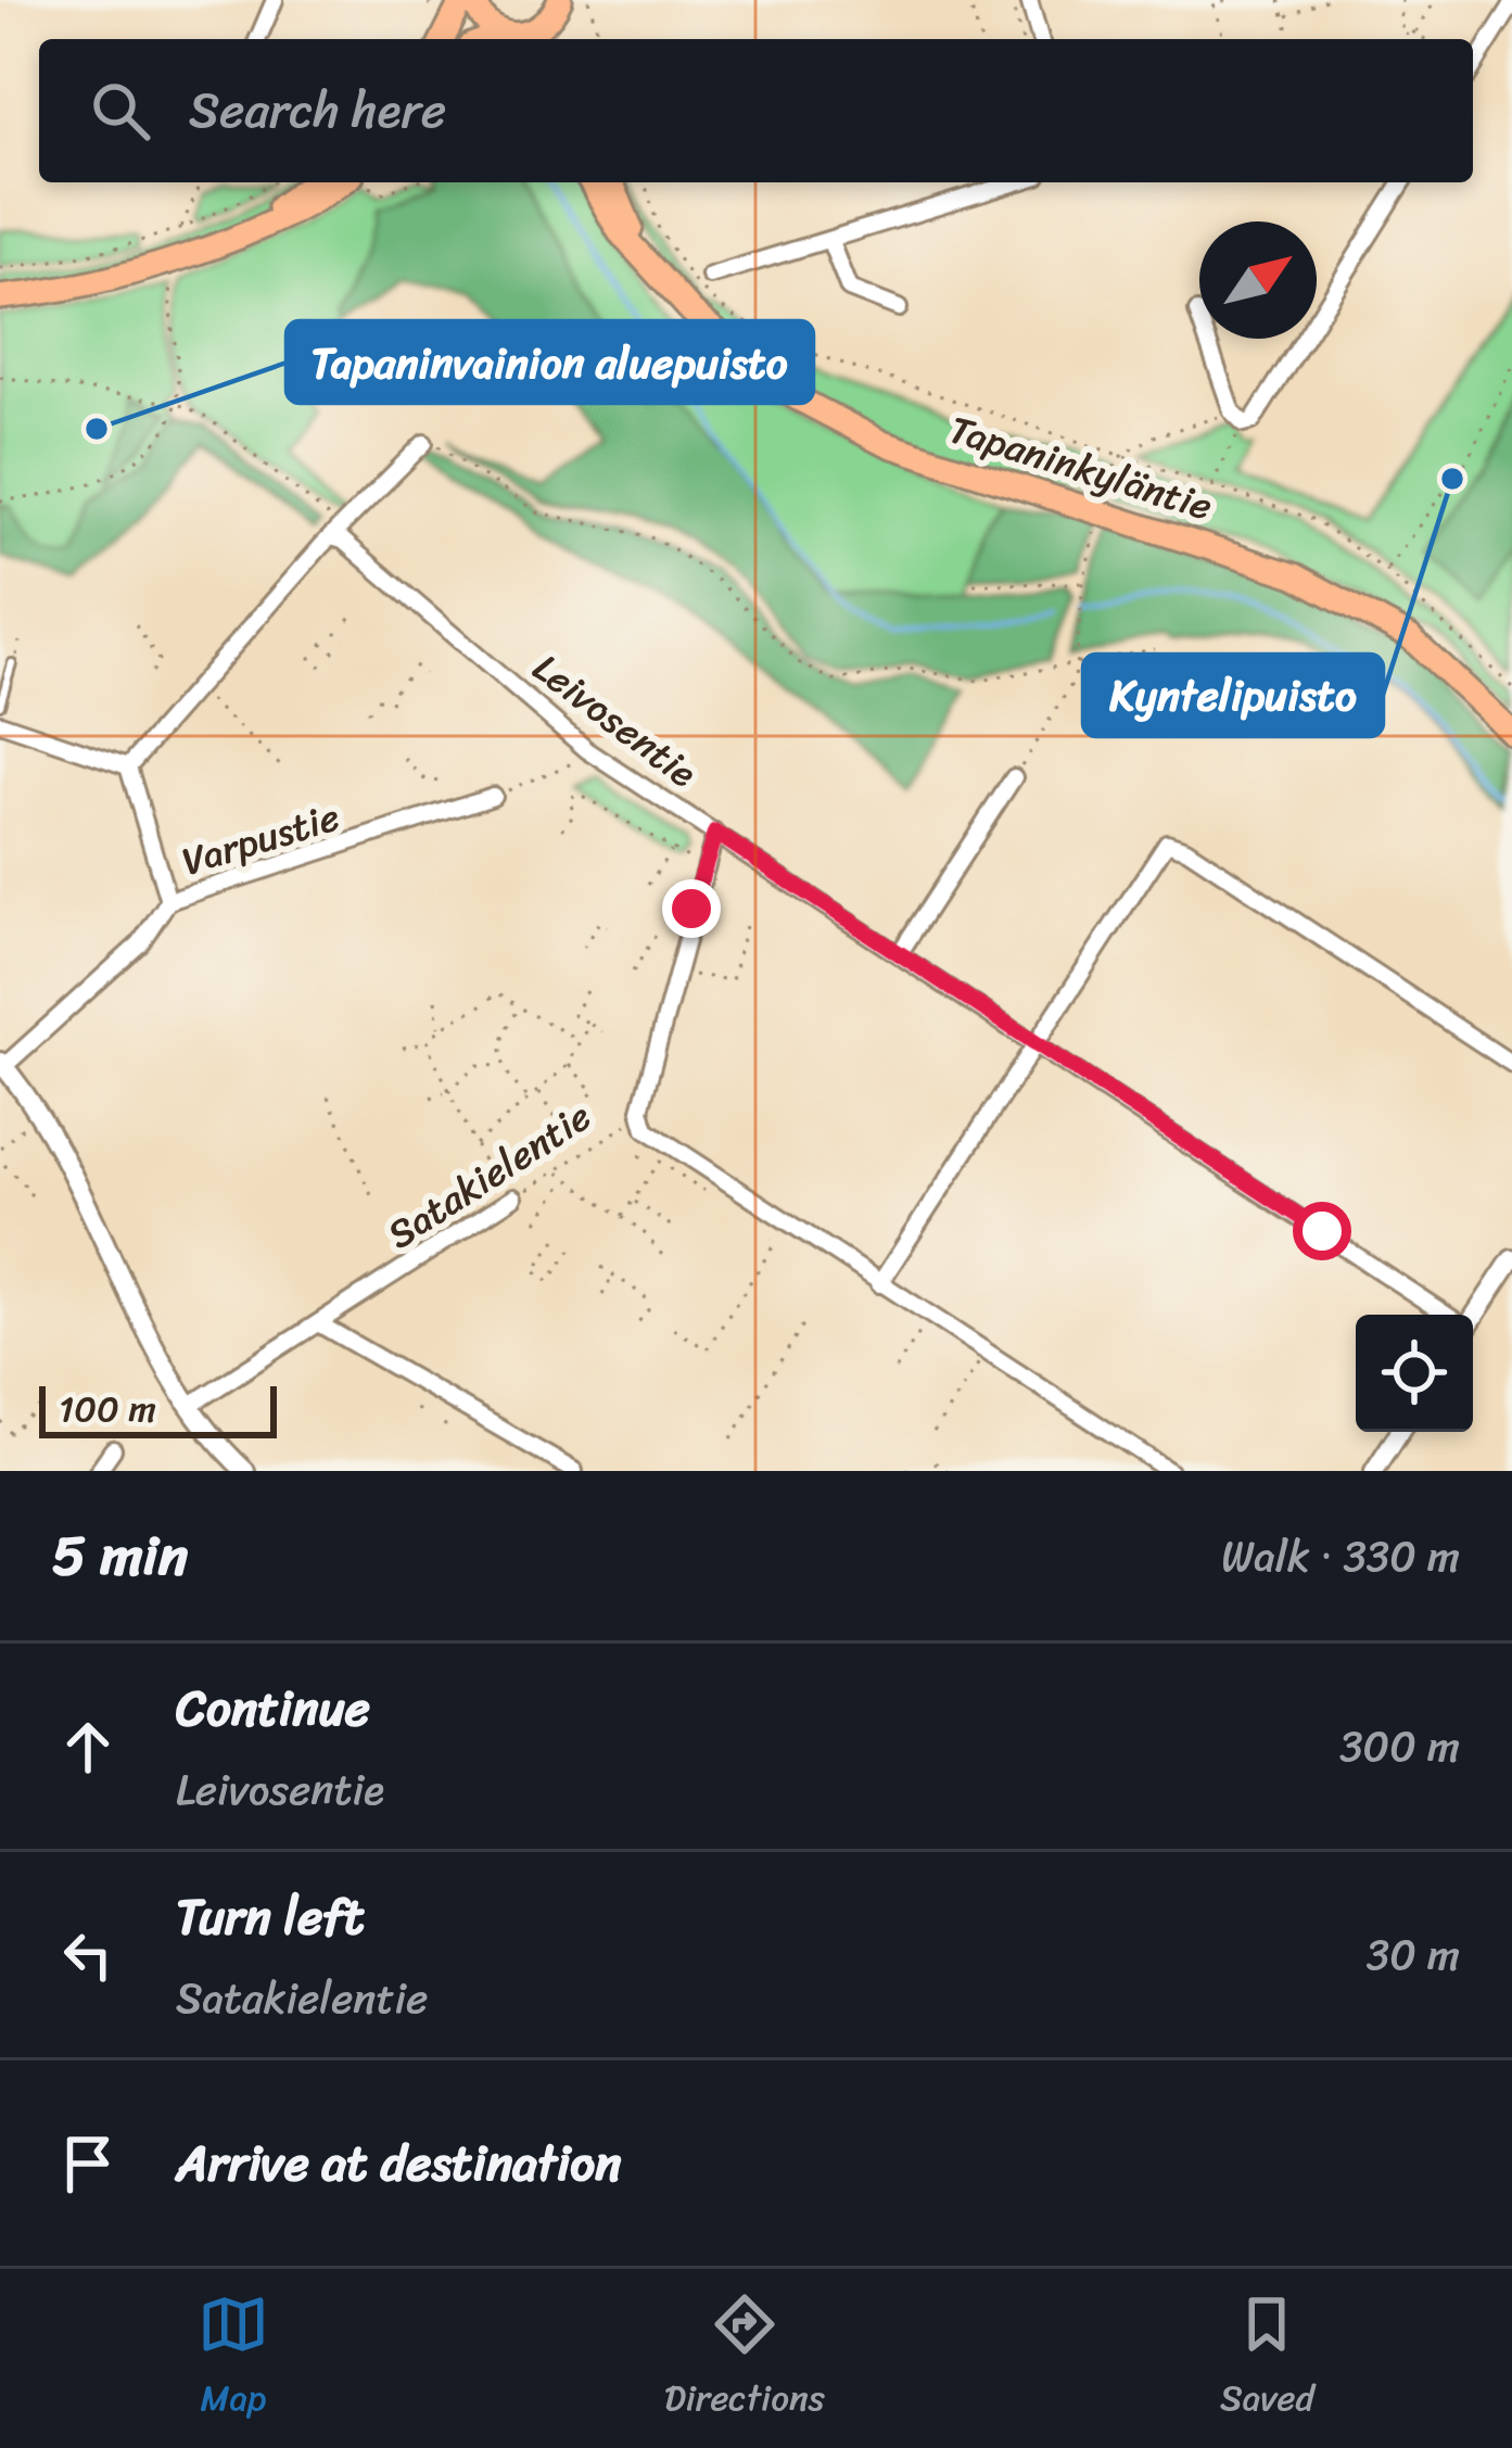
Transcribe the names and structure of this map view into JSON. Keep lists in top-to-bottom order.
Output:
{
  "streets": {
    "main road": ["Tapaninkyläntie"],
    "street": ["Leivosentie", "Varpustie", "Satakielentie"]
  },
  "crossings": [
    ["Leivosentie", "Satakielentie"]
  ],
  "places": ["Tapaninvainion aluepuisto", "Kyntelipuisto"],
  "scale_bar": "100 m",
  "north": "top right",
  "page": {
    "search": "Search here",
    "scale": "100 m",
    "heading": ["5 min", "Walk · 330 m"],
    "list": [
      ["Continue", "Leivosentie", "300 m"],
      ["Turn left", "Satakielentie", "30 m"],
      "Arrive at destination"
    ],
    "nav": ["Map", "Directions", "Saved"]
  }
}
